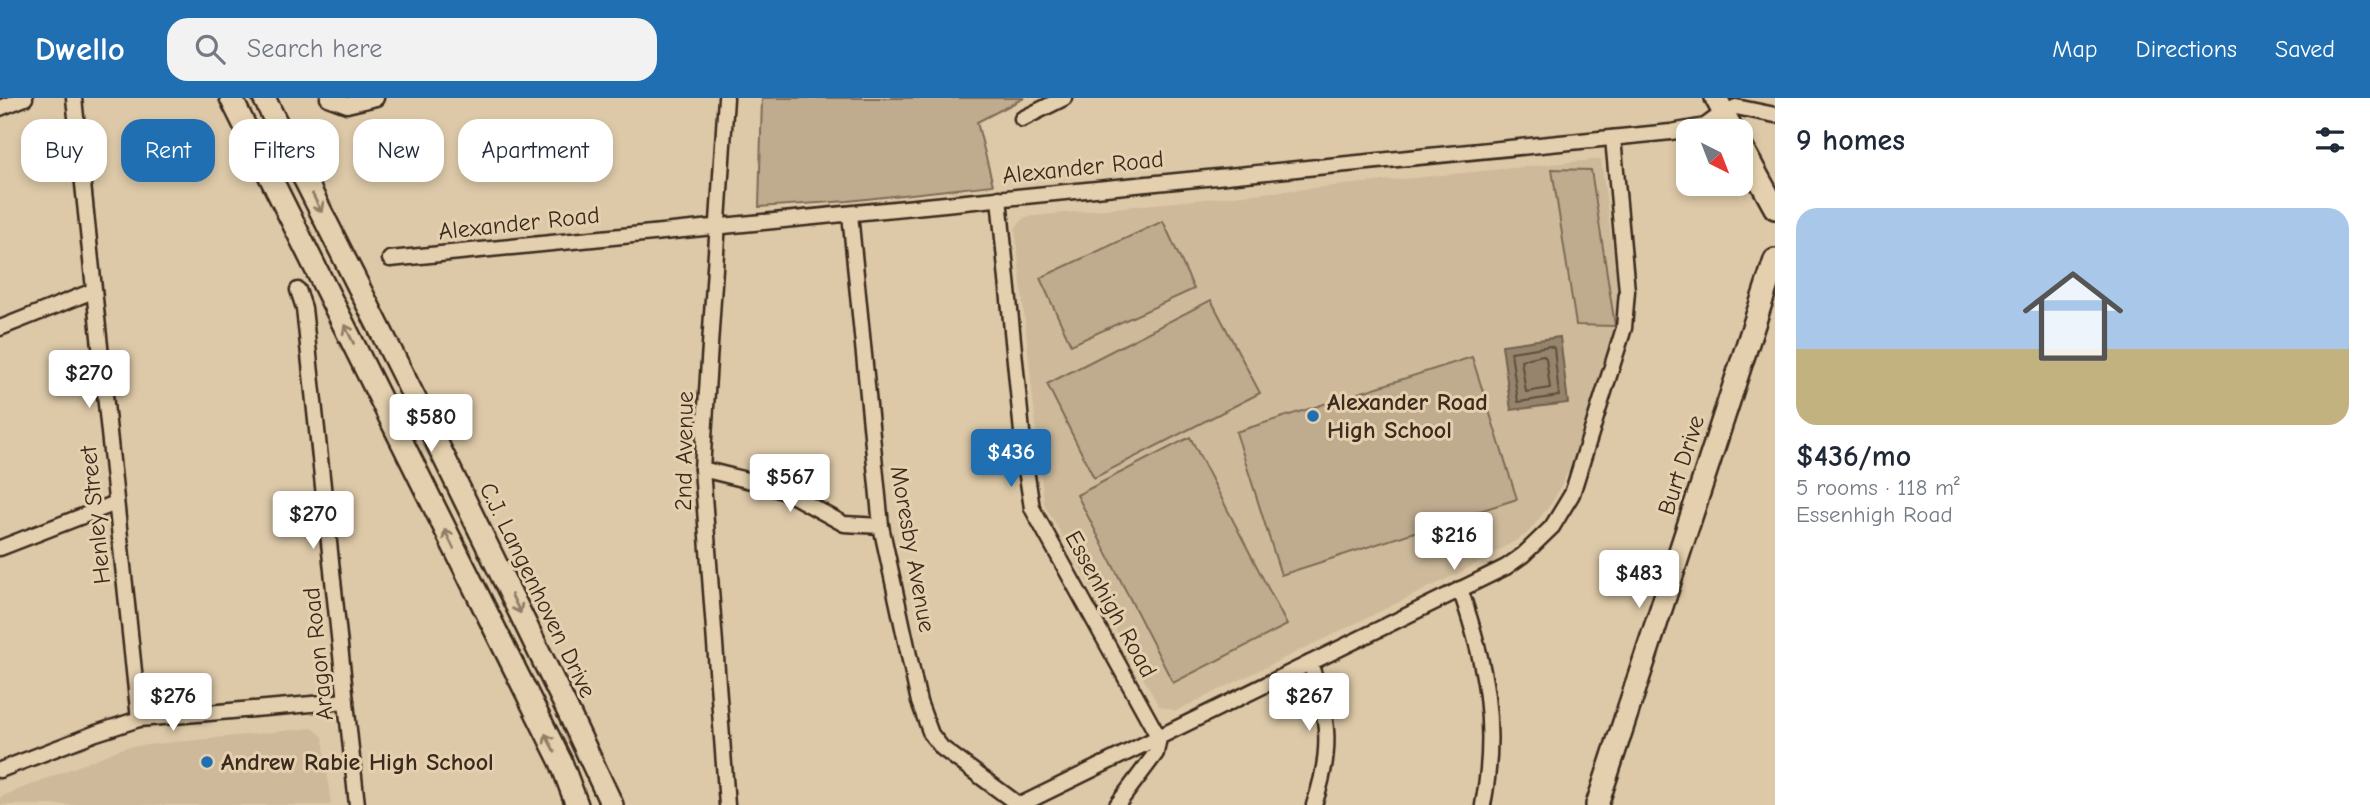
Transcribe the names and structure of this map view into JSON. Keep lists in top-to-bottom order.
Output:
{
  "streets": {
    "main road": ["Burt Drive", "C.J. Langenhoven Drive"],
    "street": [
      "Alexander Road",
      "2nd Avenue",
      "Henley Street",
      "Moresby Avenue",
      "Essenhigh Road",
      "Aragon Road"
    ]
  },
  "crossings": [
    ["Alexander Road", "2nd Avenue"],
    ["Alexander Road", "Moresby Avenue"],
    ["Alexander Road", "Essenhigh Road"]
  ],
  "places": ["Alexander Road High School", "Andrew Rabie High School"],
  "north": "bottom right",
  "page": {
    "header": "Dwello",
    "search": "Search here",
    "nav": ["Map", "Directions", "Saved"],
    "heading": "9 homes",
    "chip": [
      "Buy",
      "Rent",
      "Filters",
      "New",
      "Apartment"
    ],
    "list": [
      {
        "name": "$436/mo",
        "note": "5 rooms · 118 m² · Essenhigh Road"
      }
    ],
    "price": [
      "$270",
      "$580",
      "$436",
      "$567",
      "$270",
      "$216",
      "$483",
      "$276",
      "$267"
    ]
  }
}
